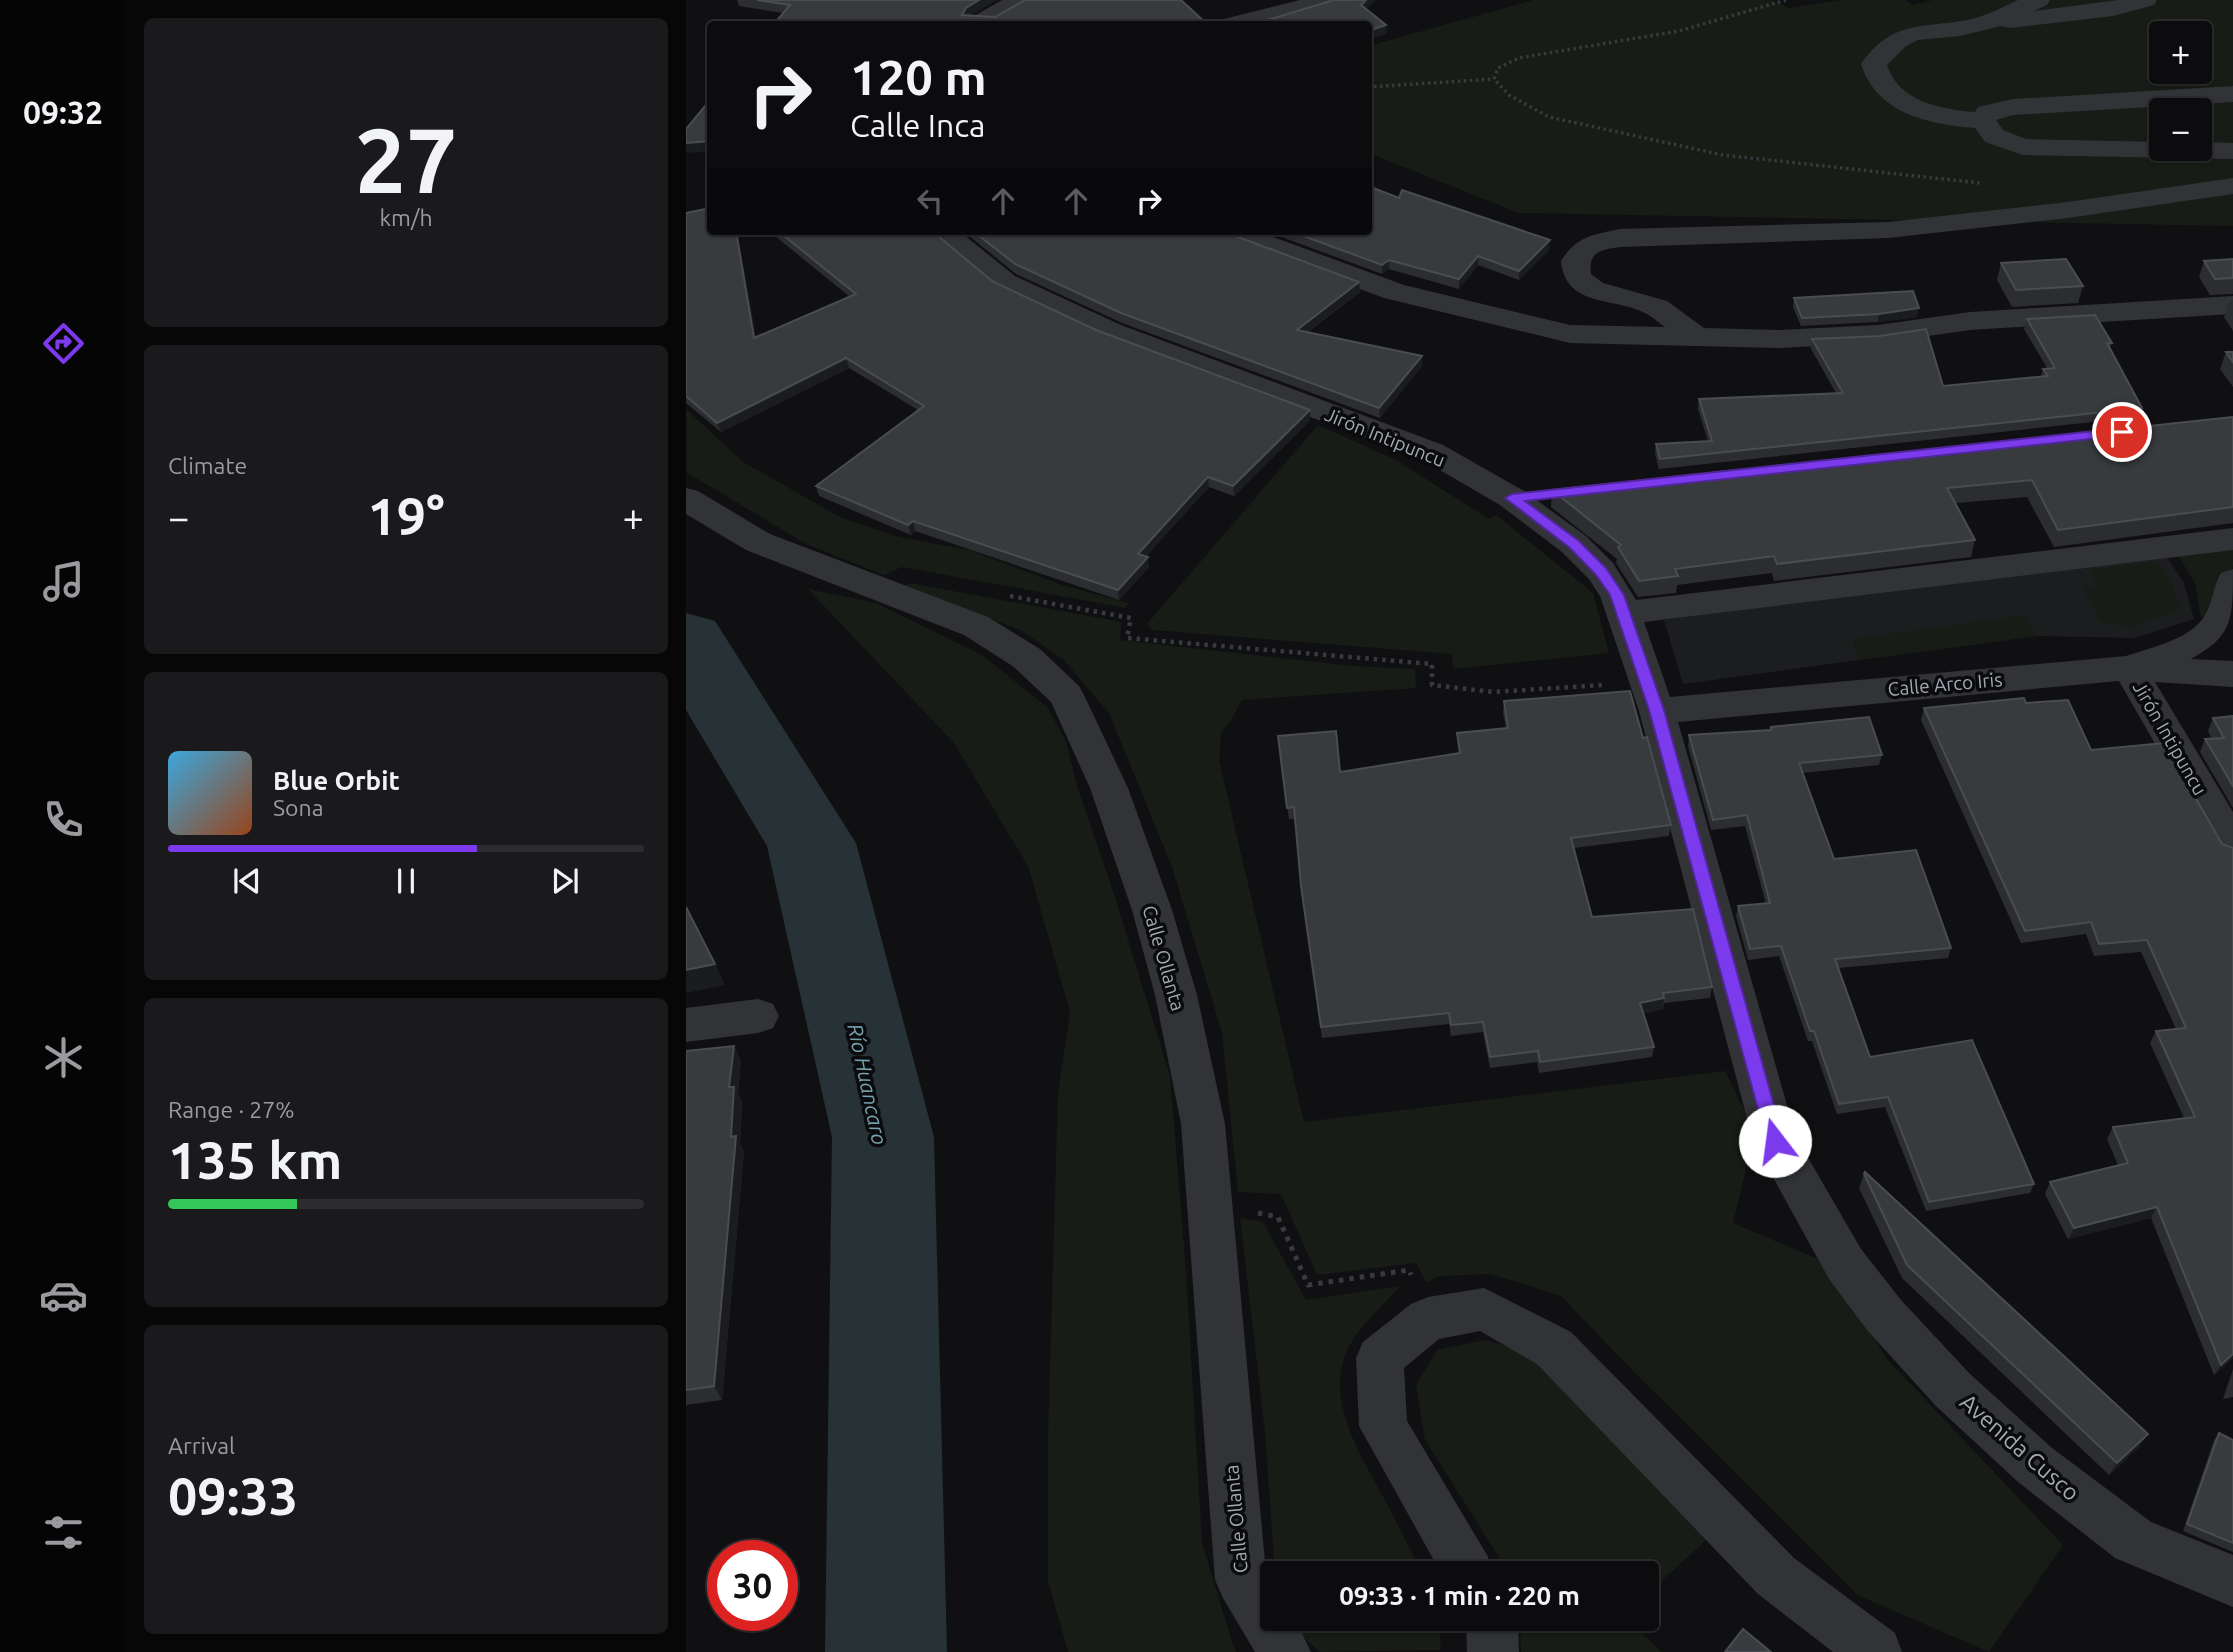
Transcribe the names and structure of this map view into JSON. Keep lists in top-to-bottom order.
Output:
{
  "streets": {
    "street": [
      "Jirón Intipuncu",
      "Calle Arco Iris",
      "Calle Ollanta",
      "Avenida Cusco"
    ]
  },
  "crossings": [
    ["Jirón Intipuncu", "Calle Arco Iris"],
    ["Jirón Intipuncu", "Avenida Cusco"]
  ],
  "water": ["Río Huancaro"],
  "page": {
    "tabs": "09:32",
    "tile": [
      ["27", "km/h"],
      "Climate",
      ["Range · 27%", "135 km"],
      ["Arrival", "09:33"]
    ],
    "map_buttons": ["+", "−"],
    "turn": ["120 m", "Calle Inca"],
    "heat": ["−", "19°", "+"],
    "song": ["Blue Orbit", "Sona"],
    "limit": "30",
    "trip": "09:33 · 1 min · 220 m"
  }
}
